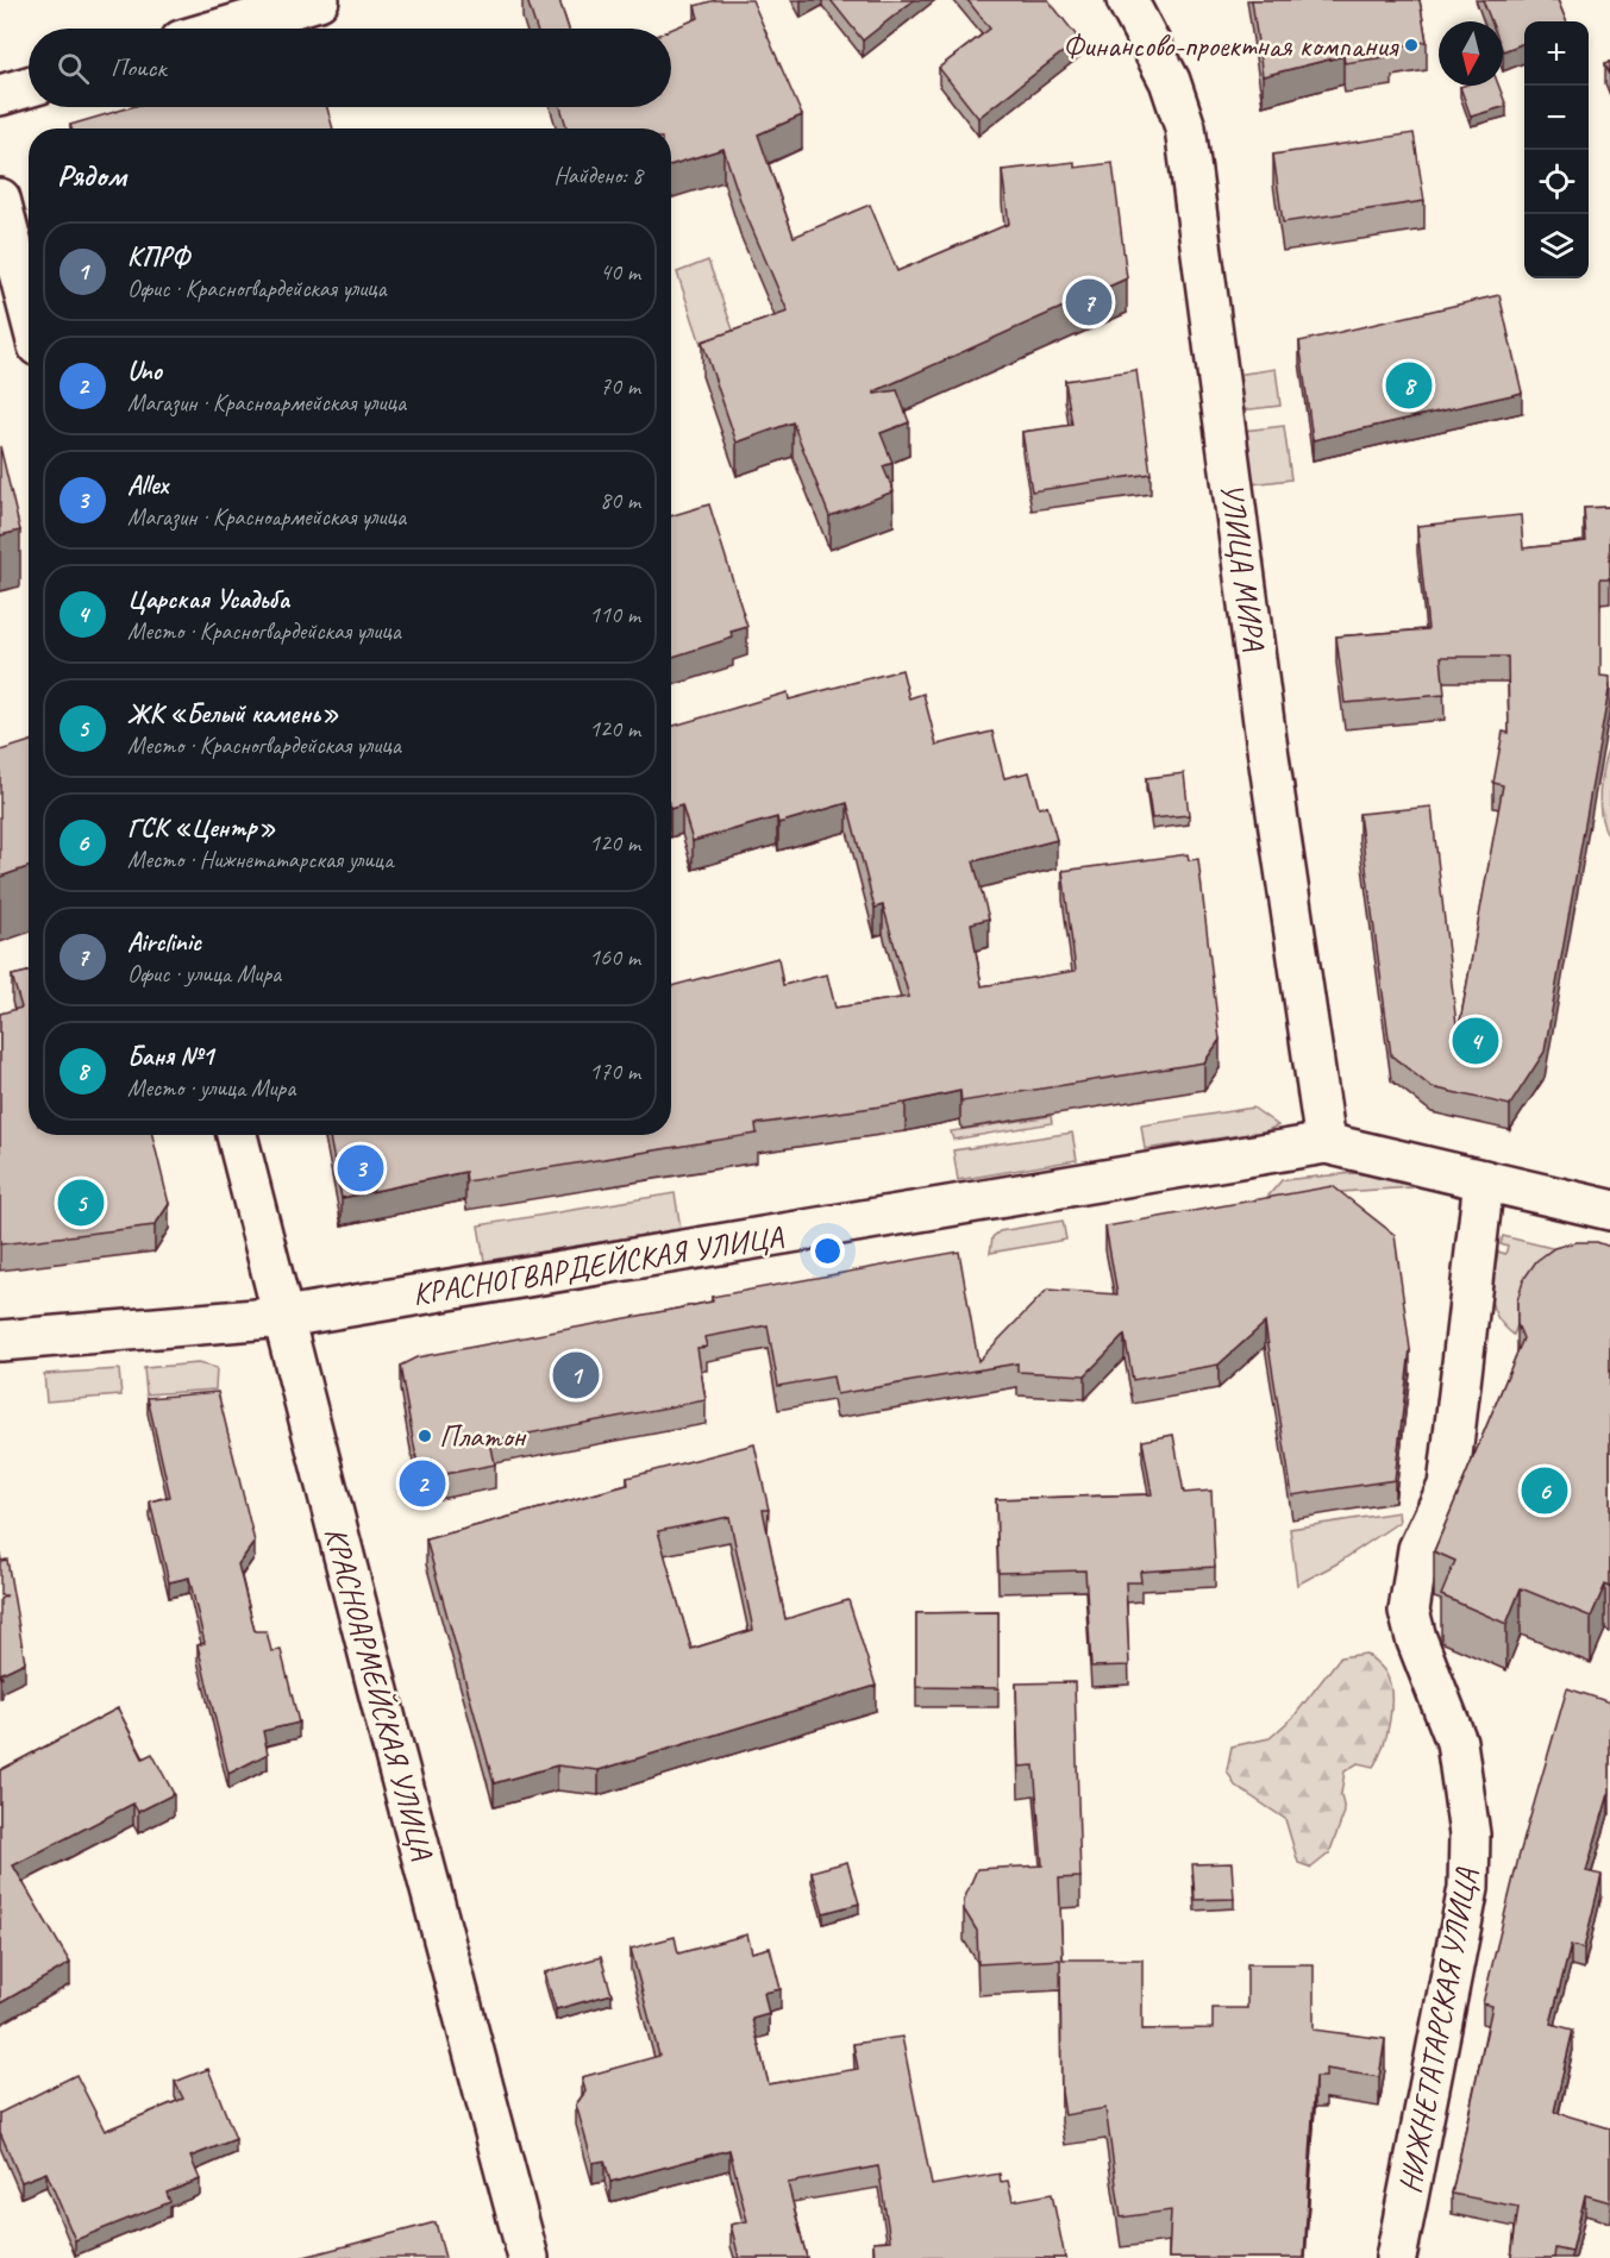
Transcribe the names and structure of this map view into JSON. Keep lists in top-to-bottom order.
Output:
{
  "streets": {
    "street": [
      "УЛИЦА МИРА",
      "КРАСНОГВАРДЕЙСКАЯ УЛИЦА",
      "КРАСНОАРМЕЙСКАЯ УЛИЦА",
      "НИЖНЕТАТАРСКАЯ УЛИЦА"
    ]
  },
  "crossings": [
    ["УЛИЦА МИРА", "КРАСНОГВАРДЕЙСКАЯ УЛИЦА"],
    ["КРАСНОГВАРДЕЙСКАЯ УЛИЦА", "КРАСНОАРМЕЙСКАЯ УЛИЦА"],
    ["КРАСНОГВАРДЕЙСКАЯ УЛИЦА", "НИЖНЕТАТАРСКАЯ УЛИЦА"]
  ],
  "places": ["Финансово-проектная компания", "Платон"],
  "north": "bottom",
  "page": {
    "map_buttons": ["+", "−"],
    "search": "Поиск",
    "heading": ["Рядом", "Найдено: 8"],
    "list": [
      {
        "mark": "1",
        "name": "КПРФ",
        "note": "Офис · Красногвардейская улица",
        "value": "40 m"
      },
      {
        "mark": "2",
        "name": "Uno",
        "note": "Магазин · Красноармейская улица",
        "value": "70 m"
      },
      {
        "mark": "3",
        "name": "Allex",
        "note": "Магазин · Красноармейская улица",
        "value": "80 m"
      },
      {
        "mark": "4",
        "name": "Царская Усадьба",
        "note": "Место · Красногвардейская улица",
        "value": "110 m"
      },
      {
        "mark": "5",
        "name": "ЖК «Белый камень»",
        "note": "Место · Красногвардейская улица",
        "value": "120 m"
      },
      {
        "mark": "6",
        "name": "ГСК «Центр»",
        "note": "Место · Нижнетатарская улица",
        "value": "120 m"
      },
      {
        "mark": "7",
        "name": "Airclinic",
        "note": "Офис · улица Мира",
        "value": "160 m"
      },
      {
        "mark": "8",
        "name": "Баня №1",
        "note": "Место · улица Мира",
        "value": "170 m"
      }
    ],
    "pins": [
      "7",
      "8",
      "4",
      "3",
      "5",
      "1",
      "2",
      "6"
    ]
  }
}
